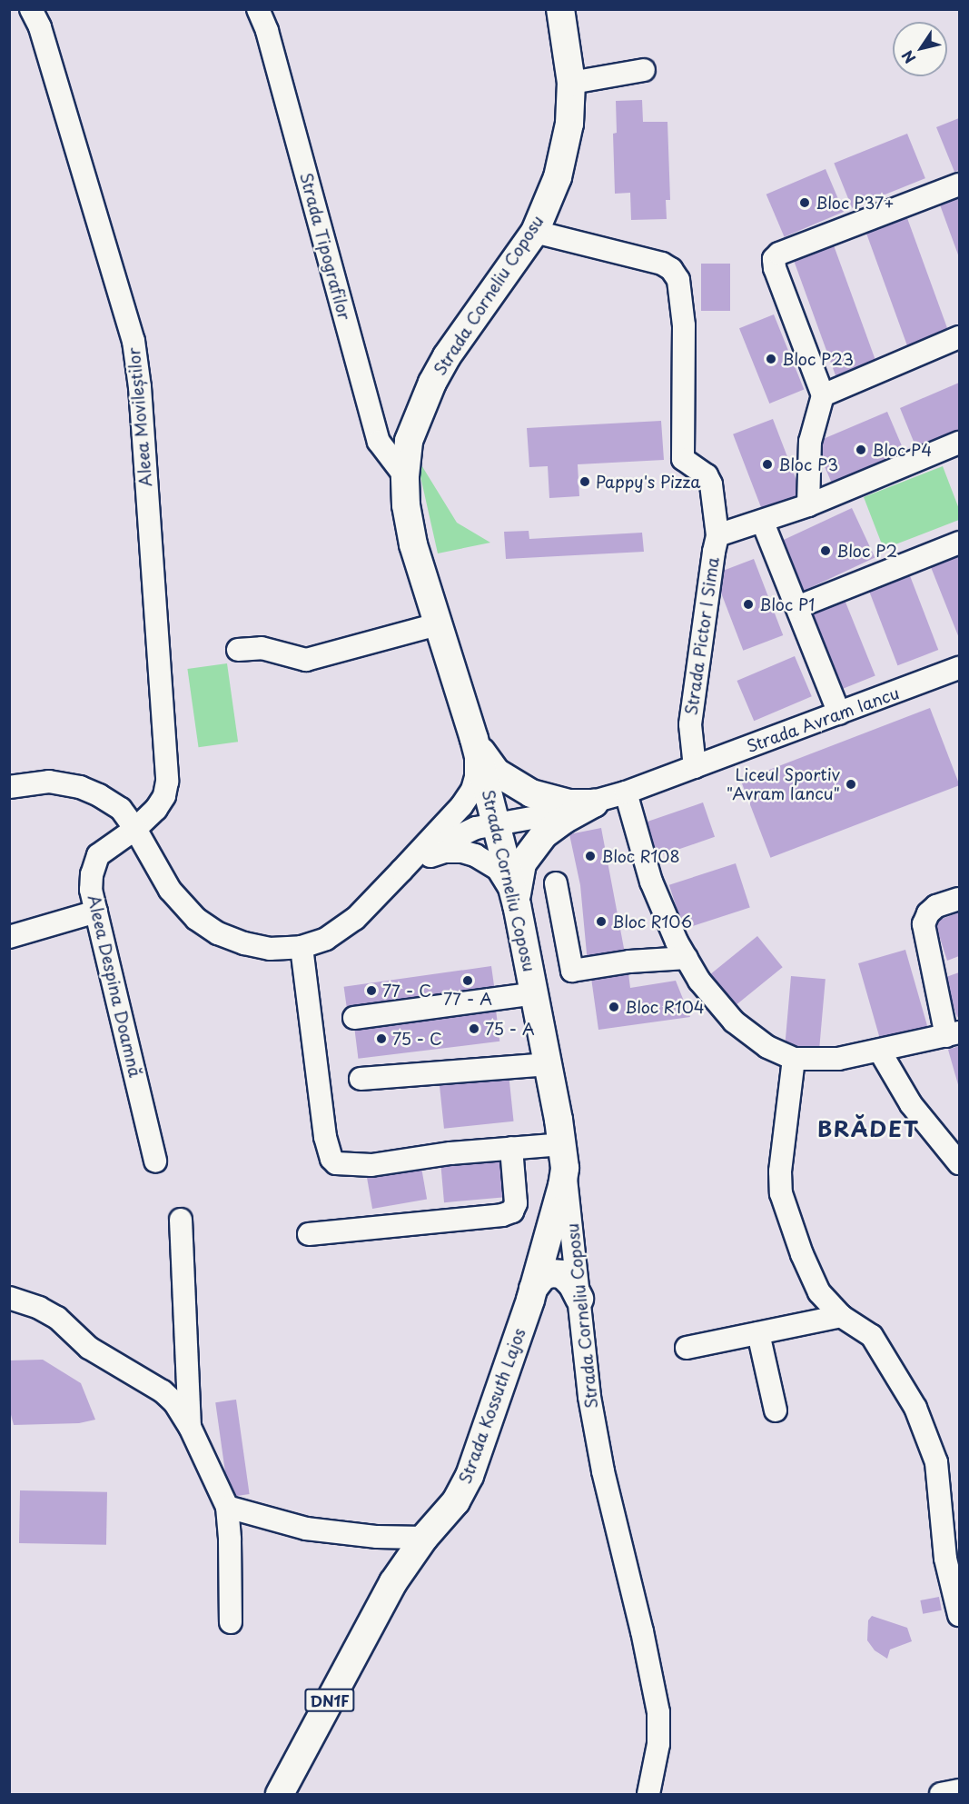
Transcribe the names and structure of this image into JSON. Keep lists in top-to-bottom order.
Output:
{
  "streets": {
    "main road": ["Strada Corneliu Coposu", "Strada Kossuth Lajos", "DN1F"],
    "street": [
      "Strada Tipografilor",
      "Aleea Movileștilor",
      "Strada Pictor I Sima",
      "Strada Avram Iancu",
      "Aleea Despina Doamnă"
    ]
  },
  "crossings": [
    ["Strada Tipografilor", "Strada Corneliu Coposu"],
    ["Strada Corneliu Coposu", "Strada Avram Iancu"],
    ["Strada Corneliu Coposu", "Strada Kossuth Lajos"],
    ["Aleea Movileștilor", "Aleea Despina Doamnă"],
    ["Strada Pictor I Sima", "Strada Avram Iancu"]
  ],
  "districts": ["BRĂDET"],
  "places": [
    "Bloc P37+",
    "Bloc P23",
    "Bloc P4",
    "Bloc P3",
    "Pappy's Pizza",
    "Bloc P2",
    "Bloc P1",
    "Liceul Sportiv \"Avram Iancu\"",
    "Bloc R108",
    "Bloc R106",
    "77 - A",
    "77 - C",
    "Bloc R104",
    "75 - A",
    "75 - C"
  ],
  "north": "bottom left"
}
